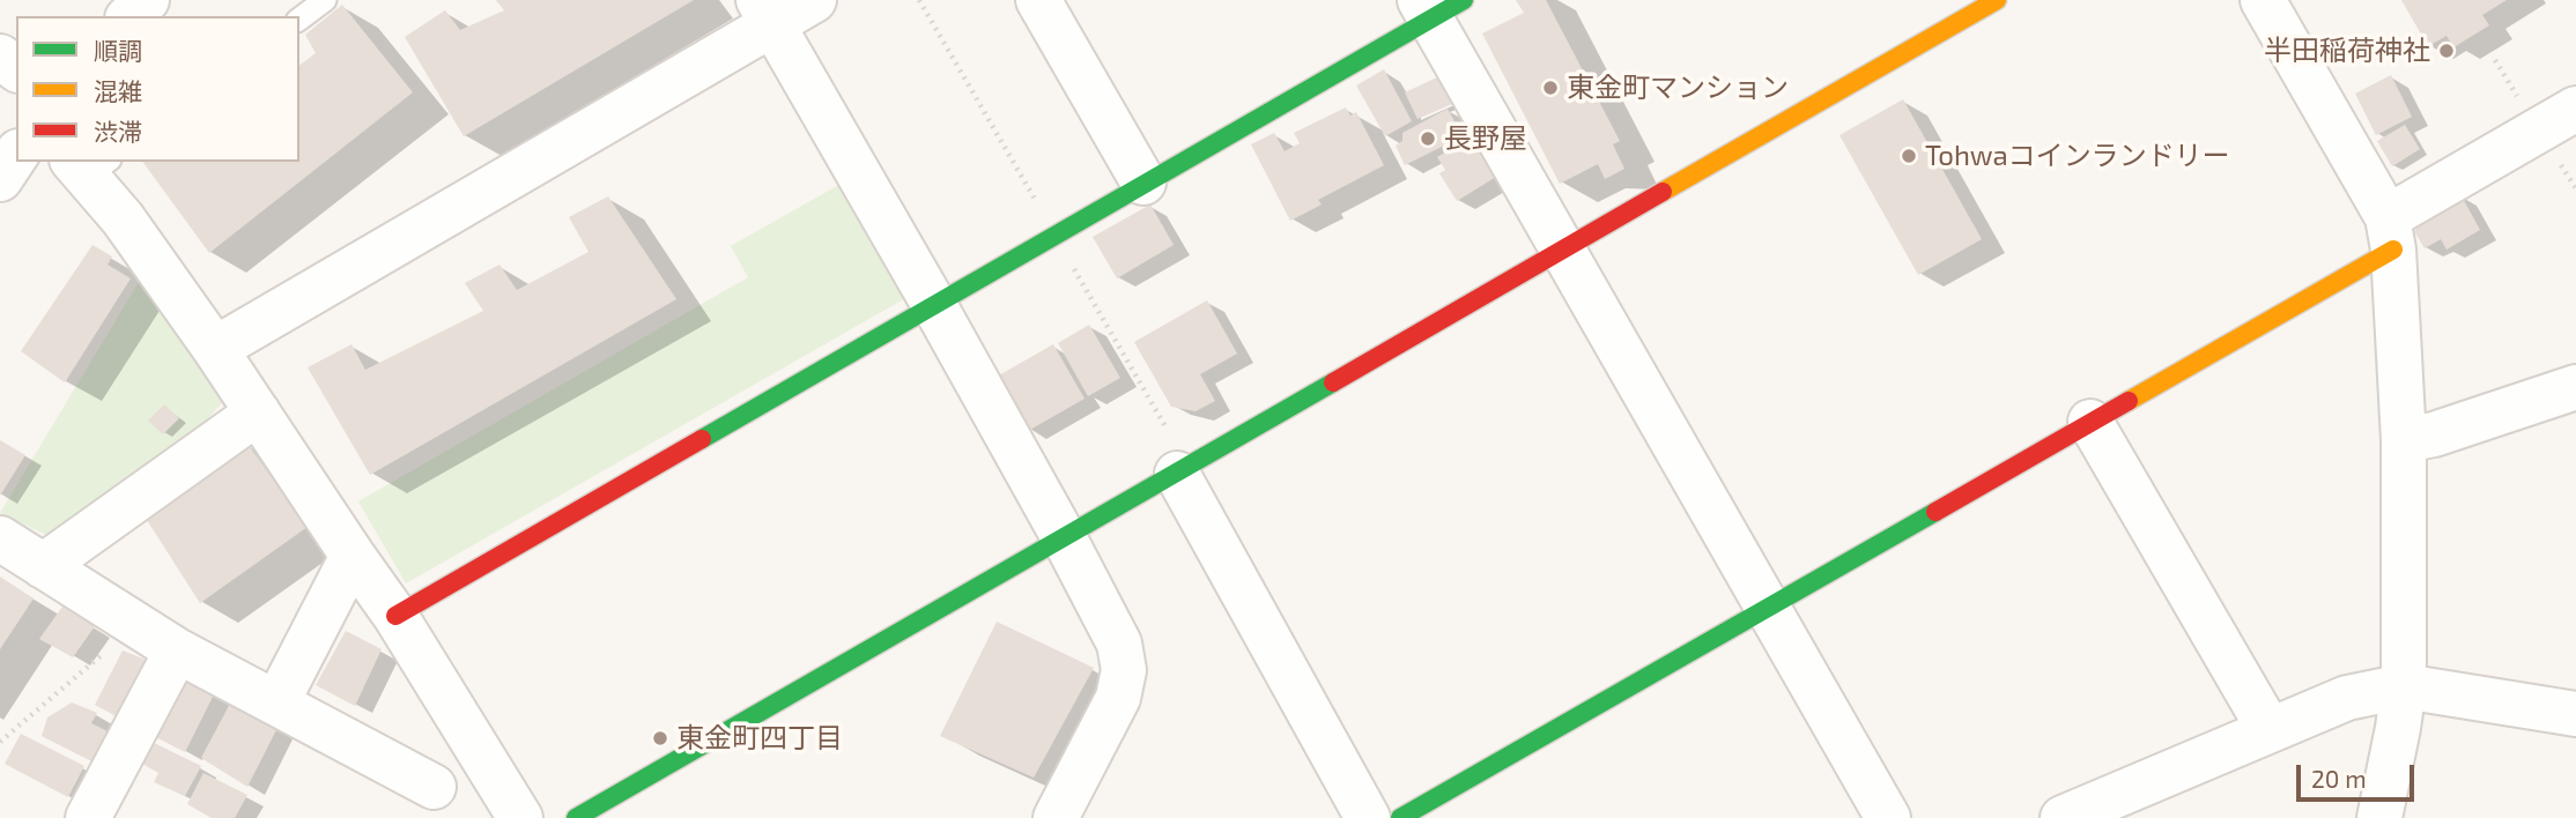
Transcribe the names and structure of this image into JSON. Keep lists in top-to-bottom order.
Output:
{
  "places": [
    "半田稲荷神社",
    "東金町マンション",
    "長野屋",
    "Tohwaコインランドリー",
    "東金町四丁目"
  ],
  "legend": ["順調", "混雑", "渋滞"],
  "scale_bar": "20 m"
}
